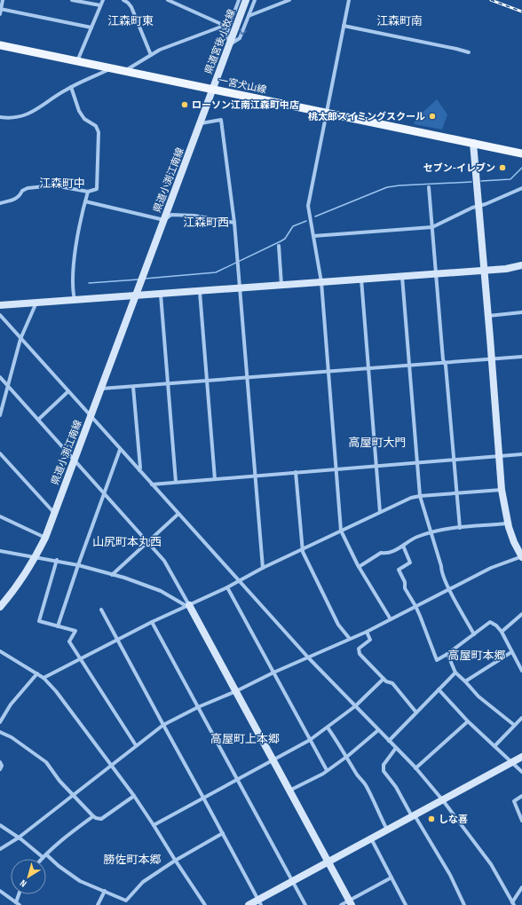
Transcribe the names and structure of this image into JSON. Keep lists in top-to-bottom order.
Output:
{
  "streets": {
    "main road": ["一宮犬山線"],
    "street": ["県道宮後小牧線", "県道小渕江南線"]
  },
  "crossings": [
    ["県道宮後小牧線", "一宮犬山線"],
    ["県道宮後小牧線", "県道小渕江南線"],
    ["一宮犬山線", "県道小渕江南線"]
  ],
  "districts": [
    "江森町東",
    "江森町南",
    "江森町中",
    "江森町西",
    "高屋町大門",
    "山尻町本丸西",
    "高屋町本郷",
    "高屋町上本郷",
    "勝佐町本郷"
  ],
  "places": [
    "ローソン江南江森町中店",
    "桃太郎スイミングスクール",
    "セブン-イレブン",
    "しな喜"
  ],
  "north": "bottom left"
}
